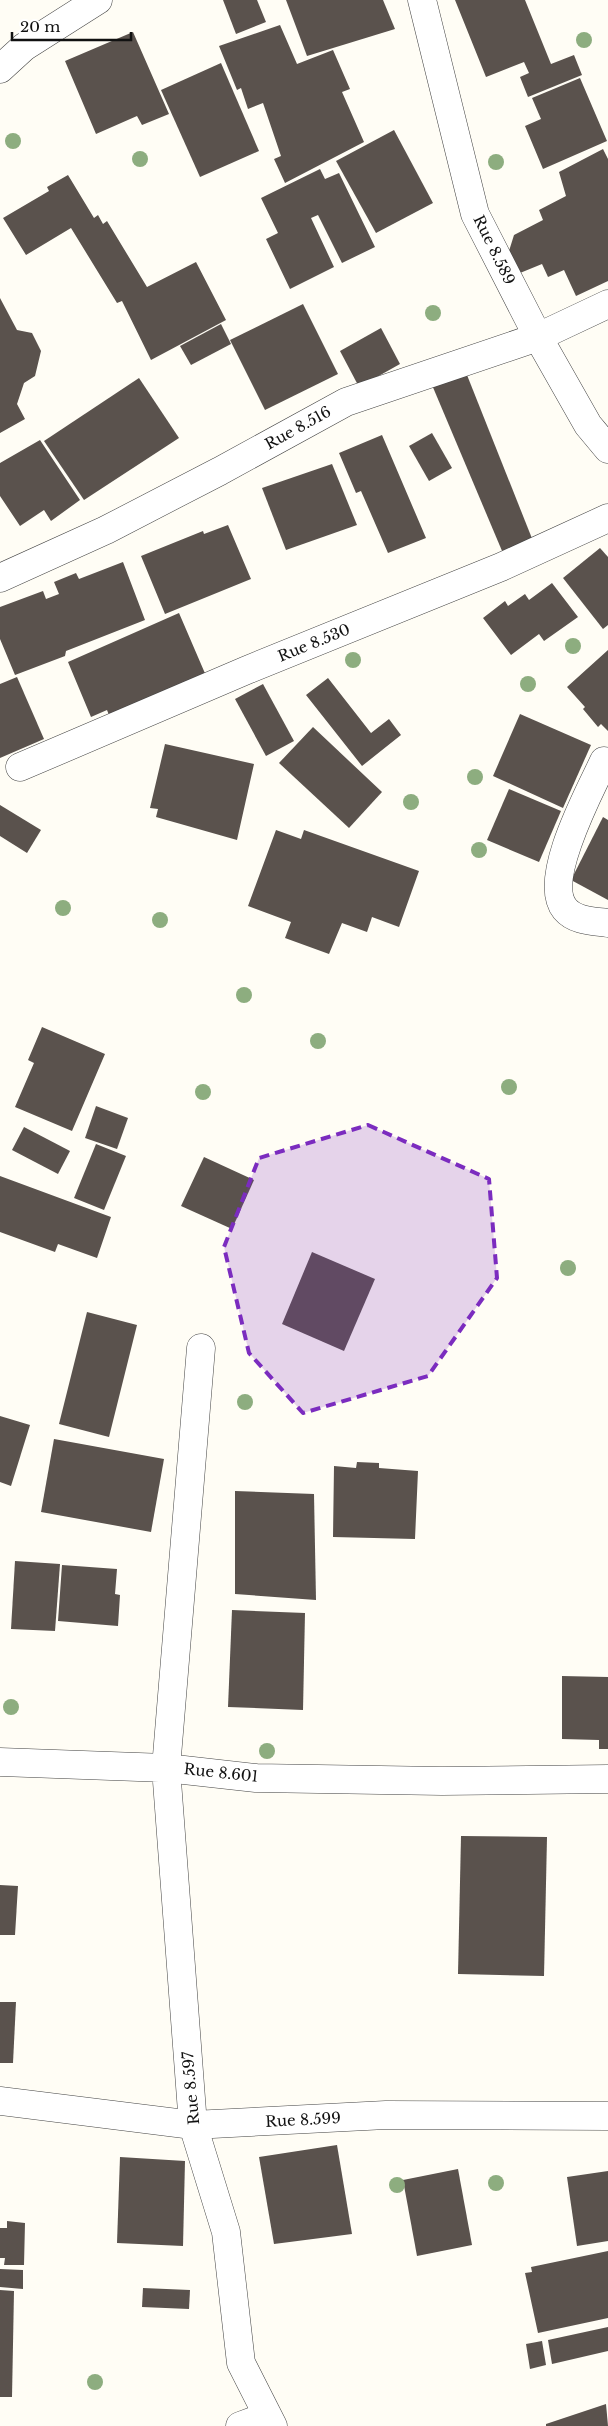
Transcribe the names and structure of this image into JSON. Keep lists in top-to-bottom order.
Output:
{
  "streets": {
    "street": [
      "Rue 8.589",
      "Rue 8.516",
      "Rue 8.530",
      "Rue 8.601",
      "Rue 8.597",
      "Rue 8.599"
    ]
  },
  "crossings": [
    ["Rue 8.589", "Rue 8.516"],
    ["Rue 8.601", "Rue 8.597"],
    ["Rue 8.597", "Rue 8.599"]
  ],
  "scale_bar": "20 m"
}
